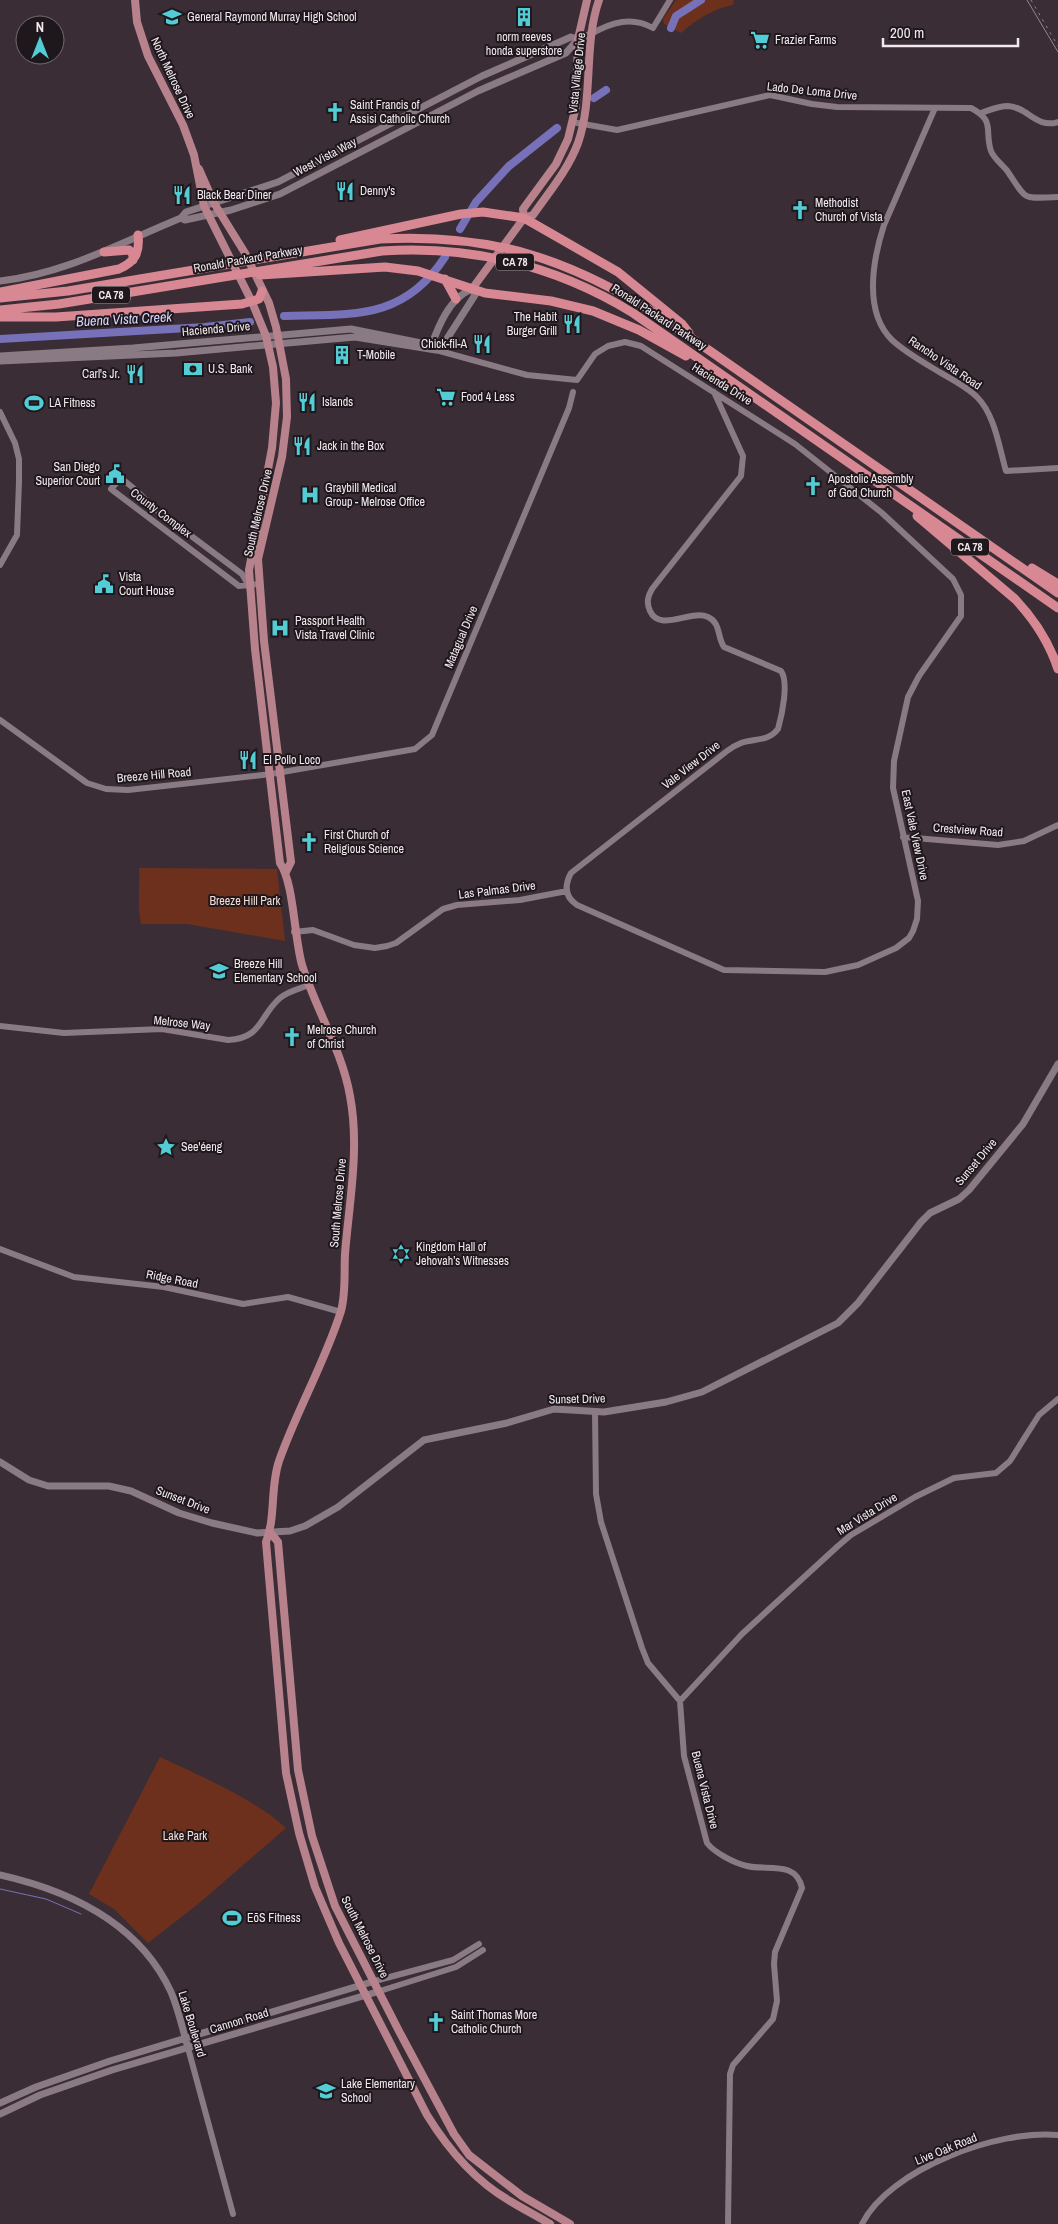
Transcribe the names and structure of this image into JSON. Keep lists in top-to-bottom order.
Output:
{
  "streets": {
    "highway": ["Ronald Packard Parkway", "CA 78"],
    "main road": [
      "Vista Village Drive",
      "North Melrose Drive",
      "West Vista Way",
      "Hacienda Drive",
      "South Melrose Drive",
      "Sunset Drive",
      "Cannon Road",
      "Lake Boulevard"
    ],
    "street": [
      "Lado De Loma Drive",
      "Rancho Vista Road",
      "County Complex",
      "Matagual Drive",
      "Vale View Drive",
      "Breeze Hill Road",
      "Crestview Road",
      "East Vale View Drive",
      "Las Palmas Drive",
      "Melrose Way",
      "Ridge Road",
      "Mar Vista Drive",
      "Buena Vista Drive",
      "Live Oak Road"
    ]
  },
  "crossings": [
    ["Vista Village Drive", "Lado De Loma Drive"],
    ["Vista Village Drive", "West Vista Way"],
    ["Vista Village Drive", "Hacienda Drive"],
    ["North Melrose Drive", "West Vista Way"],
    ["North Melrose Drive", "South Melrose Drive"],
    ["Lado De Loma Drive", "Rancho Vista Road"],
    ["West Vista Way", "South Melrose Drive"],
    ["Hacienda Drive", "South Melrose Drive"],
    ["Hacienda Drive", "Vale View Drive"],
    ["Hacienda Drive", "East Vale View Drive"],
    ["County Complex", "South Melrose Drive"],
    ["South Melrose Drive", "Matagual Drive"],
    ["South Melrose Drive", "Breeze Hill Road"],
    ["South Melrose Drive", "Las Palmas Drive"],
    ["South Melrose Drive", "Melrose Way"],
    ["South Melrose Drive", "Sunset Drive"],
    ["South Melrose Drive", "Ridge Road"],
    ["South Melrose Drive", "Cannon Road"],
    ["Matagual Drive", "Breeze Hill Road"],
    ["Vale View Drive", "East Vale View Drive"],
    ["Vale View Drive", "Las Palmas Drive"],
    ["Crestview Road", "East Vale View Drive"],
    ["East Vale View Drive", "Las Palmas Drive"],
    ["Mar Vista Drive", "Buena Vista Drive"],
    ["Cannon Road", "Lake Boulevard"]
  ],
  "water": ["Buena Vista Creek"],
  "parks": ["Breeze Hill Park", "Lake Park"],
  "places": {
    "school or university": ["General Raymond Murray High School", "Breeze Hill Elementary School", "Lake Elementary School"],
    "building": ["norm reeves honda superstore", "T-Mobile"],
    "supermarket": ["Frazier Farms", "Food 4 Less"],
    "church": [
      "Saint Francis of Assisi Catholic Church",
      "Methodist Church of Vista",
      "Apostolic Assembly of God Church",
      "First Church of Religious Science",
      "Melrose Church of Christ",
      "Saint Thomas More Catholic Church"
    ],
    "restaurant": [
      "Denny's",
      "Black Bear Diner",
      "The Habit Burger Grill",
      "Chick-fil-A",
      "Carl's Jr.",
      "Islands",
      "Jack in the Box",
      "El Pollo Loco"
    ],
    "bank": ["U.S. Bank"],
    "sports": ["LA Fitness", "EōS Fitness"],
    "public building": ["San Diego Superior Court", "Vista Court House"],
    "hospital": ["Graybill Medical Group - Melrose Office", "Passport Health Vista Travel Clinic"],
    "place": ["See'éeng"],
    "synagogue": ["Kingdom Hall of Jehovah’s Witnesses"]
  },
  "scale_bar": "200 m",
  "north": "top"
}
